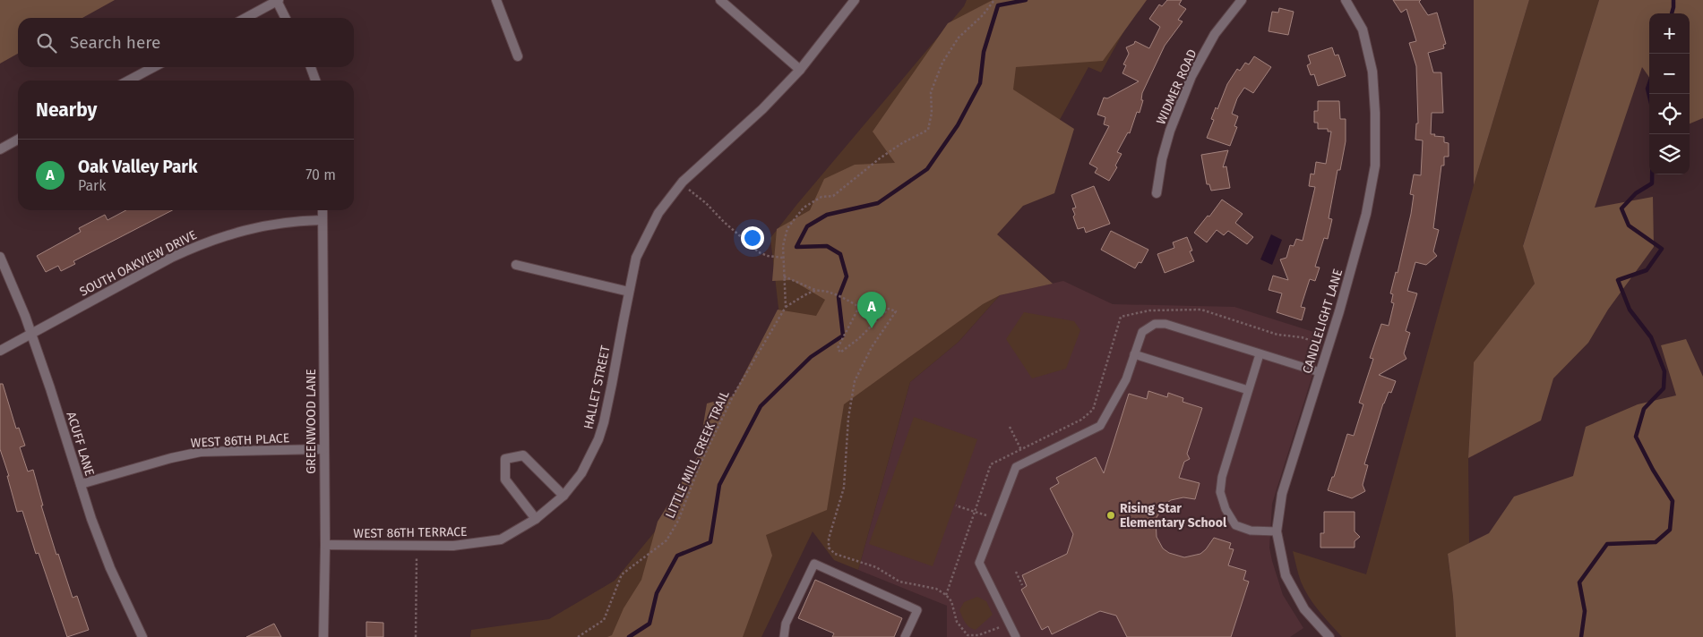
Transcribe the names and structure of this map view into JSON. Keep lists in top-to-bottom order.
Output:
{
  "streets": {
    "street": [
      "WIDMER ROAD",
      "SOUTH OAKVIEW DRIVE",
      "CANDLELIGHT LANE",
      "HALLET STREET",
      "GREENWOOD LANE",
      "WEST 86TH PLACE",
      "ACUFF LANE",
      "WEST 86TH TERRACE"
    ],
    "path": ["LITTLE MILL CREEK TRAIL"]
  },
  "crossings": [
    ["SOUTH OAKVIEW DRIVE", "GREENWOOD LANE"],
    ["SOUTH OAKVIEW DRIVE", "ACUFF LANE"],
    ["HALLET STREET", "WEST 86TH TERRACE"],
    ["GREENWOOD LANE", "WEST 86TH PLACE"],
    ["GREENWOOD LANE", "WEST 86TH TERRACE"],
    ["WEST 86TH PLACE", "ACUFF LANE"]
  ],
  "places": ["Rising Star Elementary School"],
  "page": {
    "map_buttons": ["+", "−"],
    "search": "Search here",
    "heading": "Nearby",
    "list": [
      {
        "mark": "A",
        "name": "Oak Valley Park",
        "note": "Park",
        "value": "70 m"
      }
    ],
    "pins": "A"
  }
}
